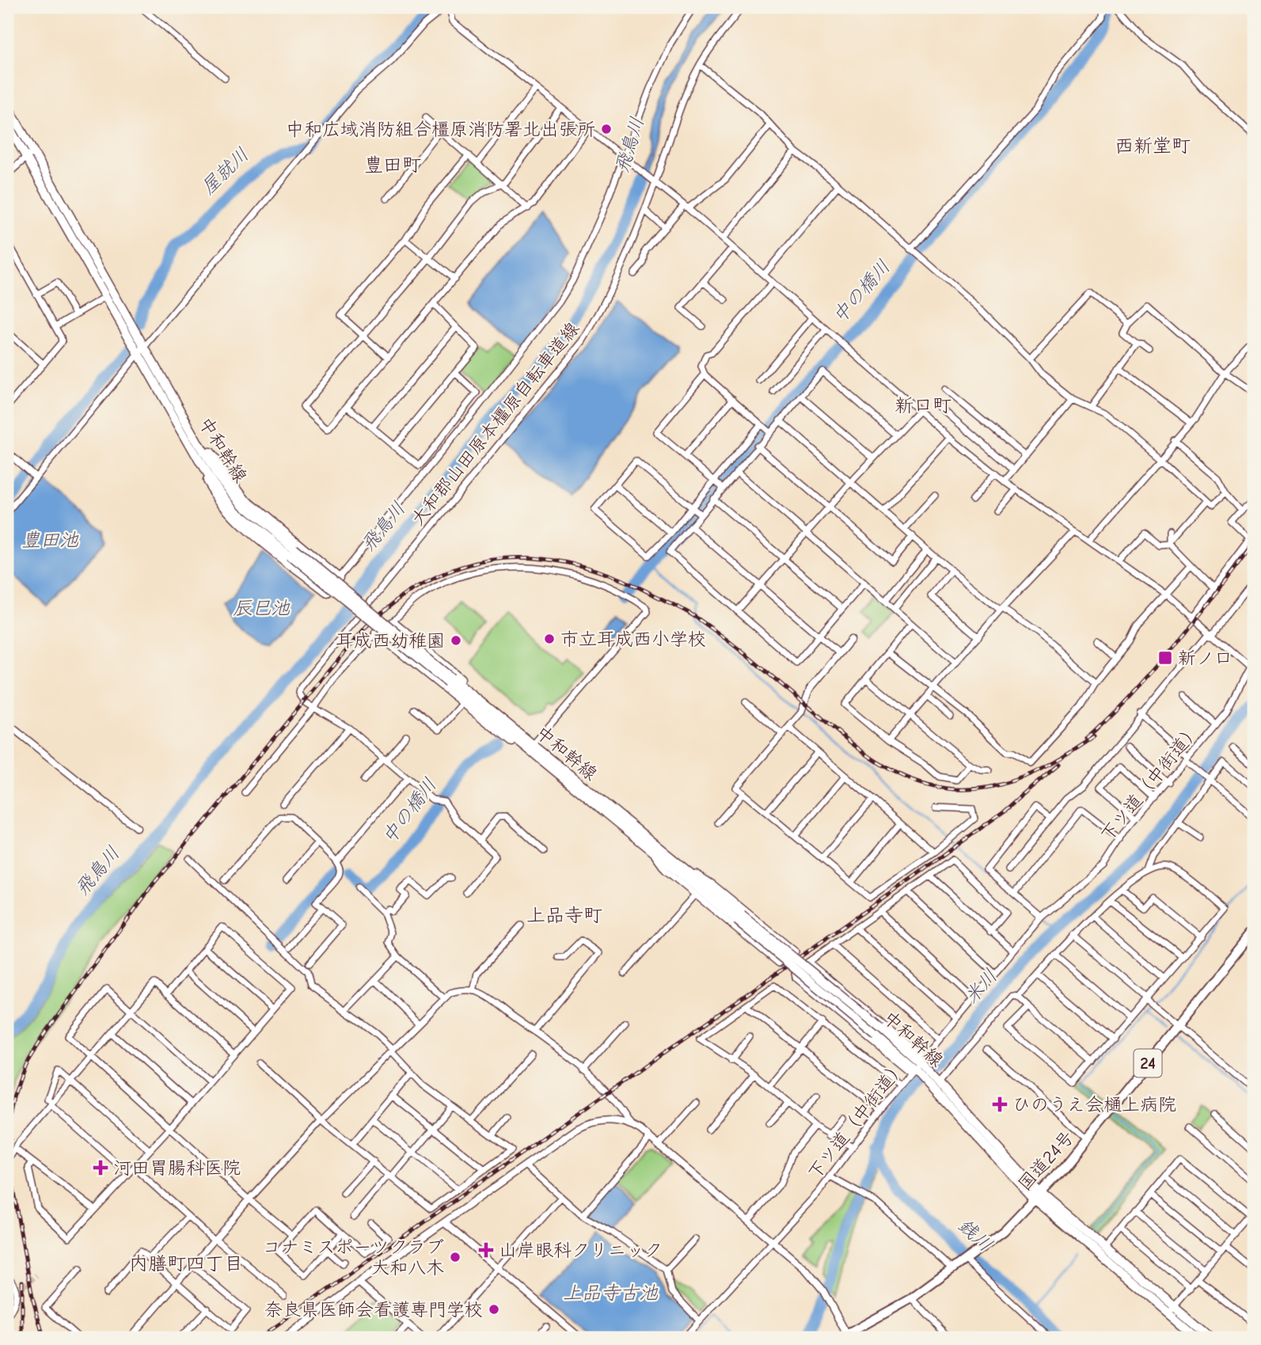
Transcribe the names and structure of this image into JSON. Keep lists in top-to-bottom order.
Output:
{
  "streets": {
    "highway": ["24", "国道24号"],
    "main road": ["中和幹線"],
    "street": ["大和郡山田原本橿原自転車道線", "下ツ道（中街道）"]
  },
  "crossings": [
    ["中和幹線", "下ツ道（中街道）"],
    ["中和幹線", "国道24号"]
  ],
  "districts": [
    "西新堂町",
    "豊田町",
    "新口町",
    "上品寺町",
    "内膳町四丁目"
  ],
  "water": [
    "飛鳥川",
    "屋就川",
    "中の橋川",
    "豊田池",
    "辰巳池",
    "米川",
    "銭川",
    "上品寺古池"
  ],
  "places": {
    "other": [
      "中和広域消防組合橿原消防署北出張所",
      "市立耳成西小学校",
      "耳成西幼稚園",
      "コナミスポーツクラブ 大和八木",
      "奈良県医師会看護専門学校"
    ],
    "transit": ["新ノ口"],
    "health": ["ひのうえ会樋上病院", "河田胃腸科医院", "山岸眼科クリニック"]
  }
}
